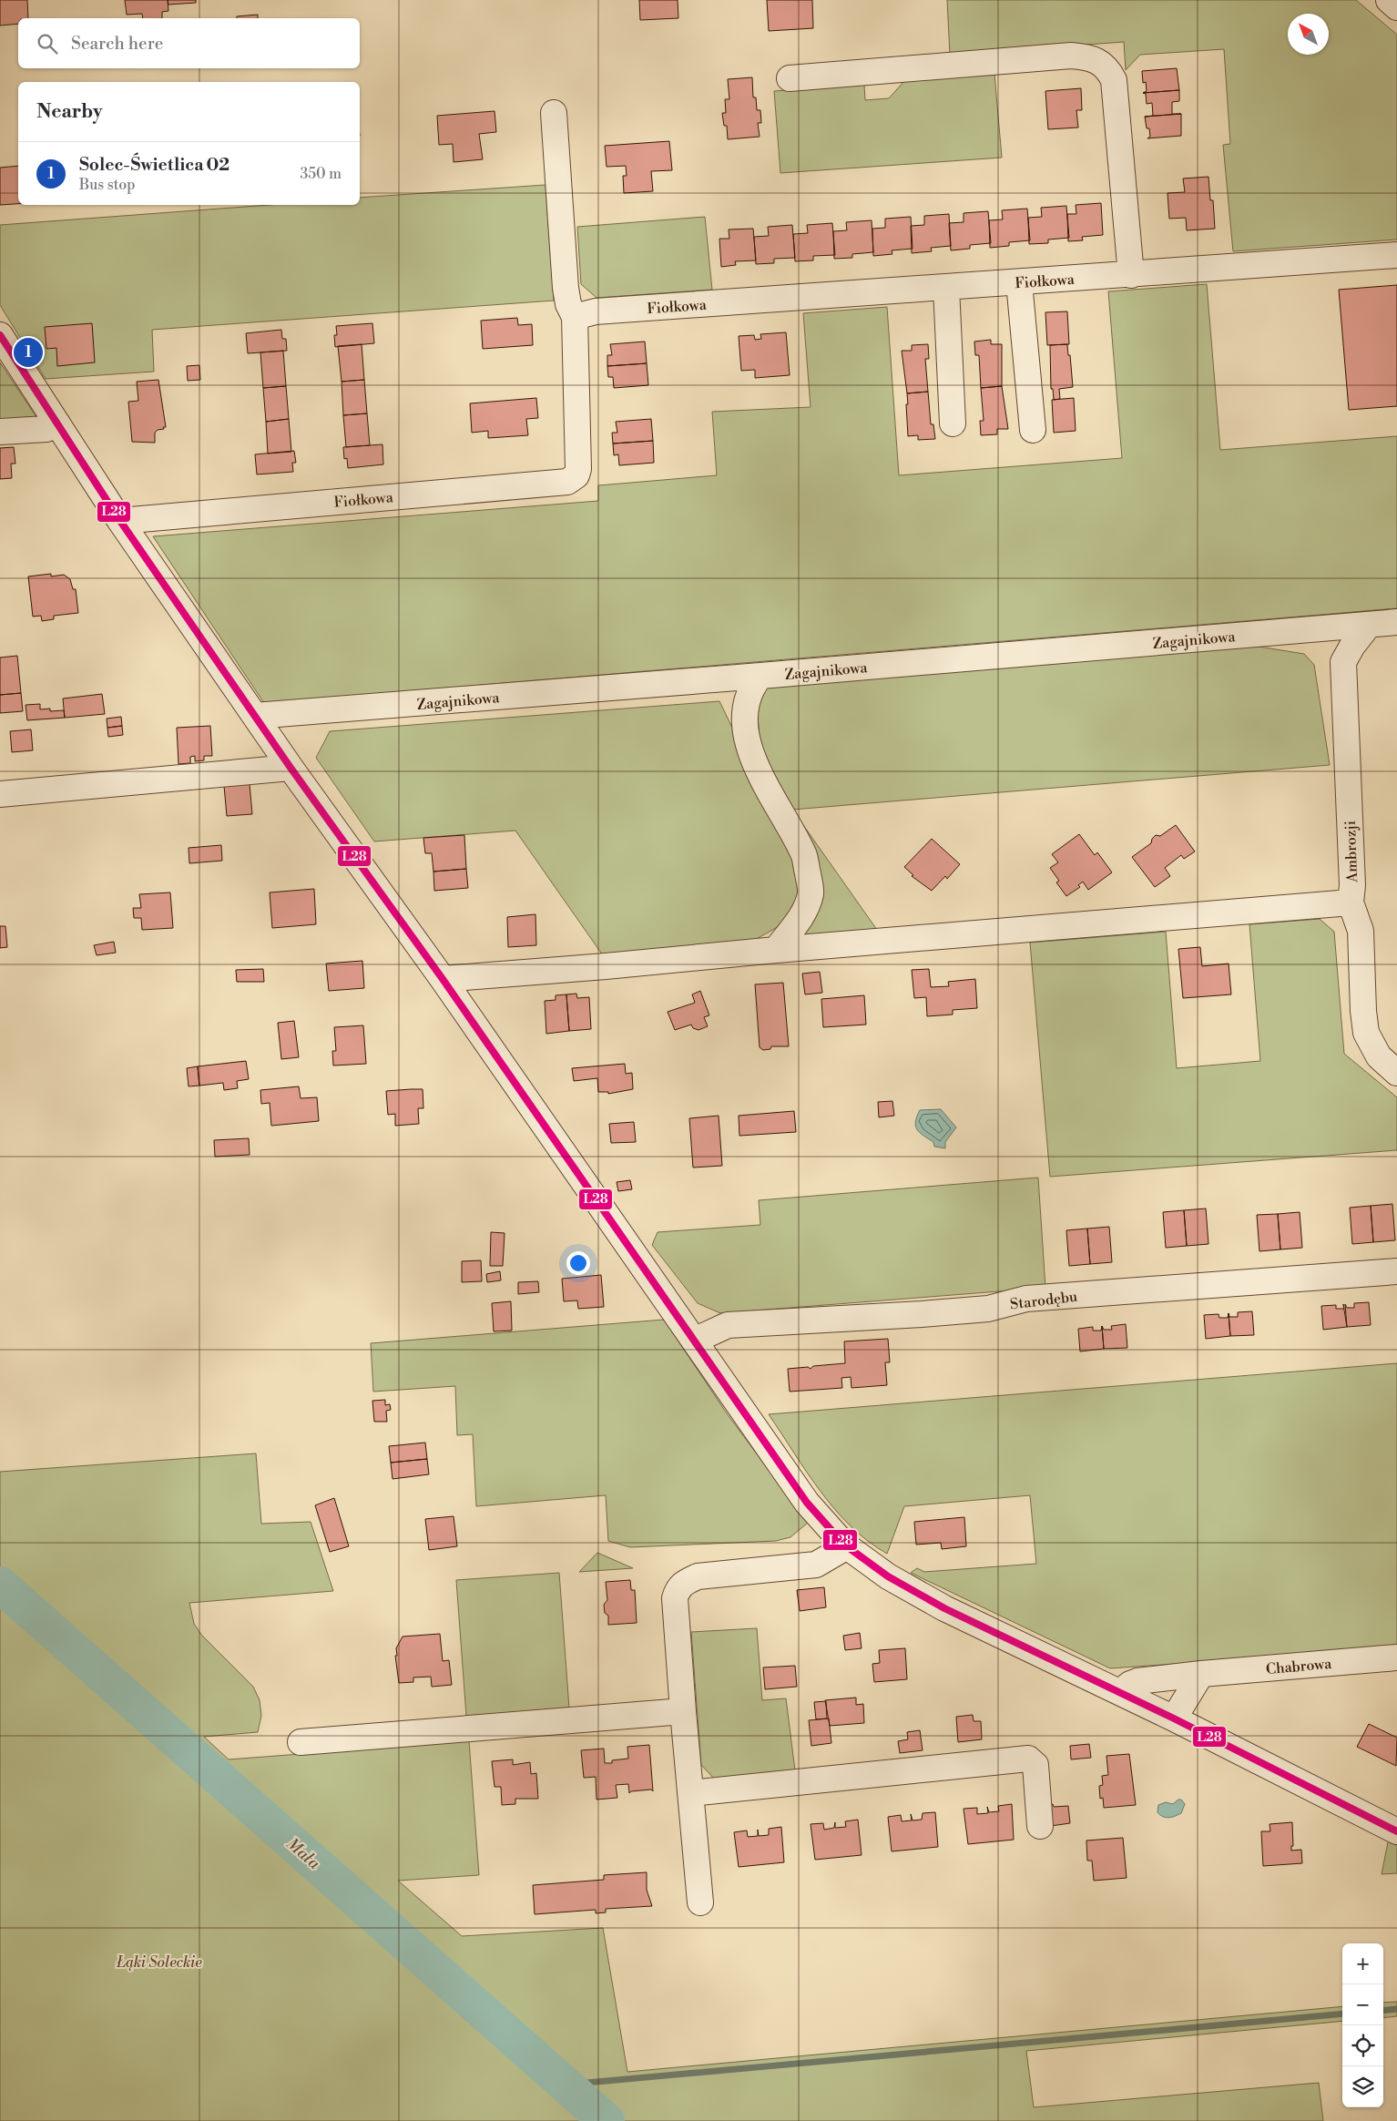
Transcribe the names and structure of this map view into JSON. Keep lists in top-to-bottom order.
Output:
{
  "streets": {
    "street": [
      "Fiołkowa",
      "Zagajnikowa",
      "Ambrozji",
      "Starodębu",
      "Chabrowa"
    ]
  },
  "crossings": [
    ["Zagajnikowa", "Ambrozji"]
  ],
  "water": ["Mała"],
  "parks": ["Łąki Soleckie"],
  "lines": ["transit line L28"],
  "north": "top left",
  "page": {
    "search": "Search here",
    "heading": "Nearby",
    "list": [
      {
        "mark": "1",
        "name": "Solec-Świetlica 02",
        "note": "Bus stop",
        "value": "350 m"
      }
    ],
    "pins": "1",
    "map_buttons": ["+", "−"]
  }
}
